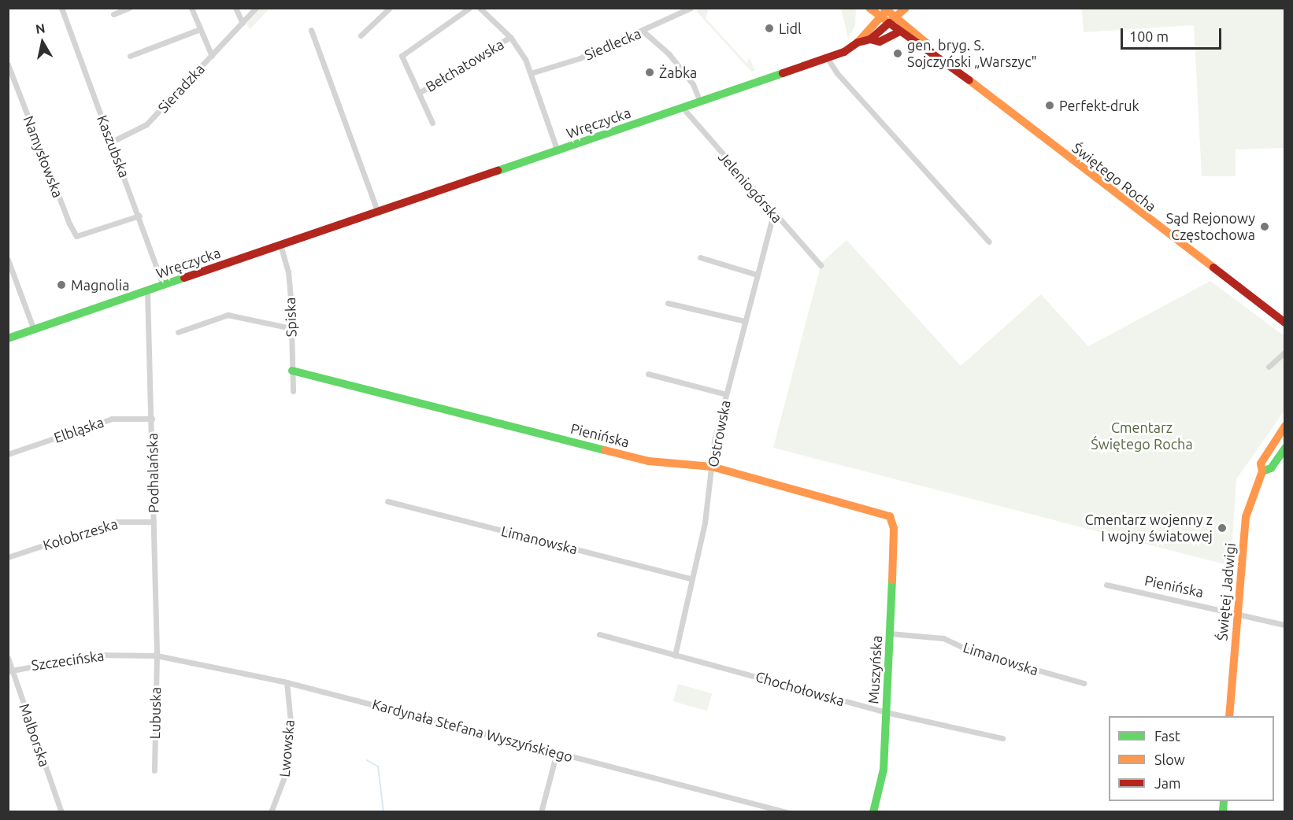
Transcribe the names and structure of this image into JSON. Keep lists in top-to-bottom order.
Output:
{
  "streets": {
    "street": [
      "Siedlecka",
      "Bełchatowska",
      "Sieradzka",
      "Wręczycka",
      "Kaszubska",
      "Namysłowska",
      "Świętego Rocha",
      "Jeleniogórska",
      "Spiska",
      "Elbląska",
      "Ostrowska",
      "Pienińska",
      "Podhalańska",
      "Kołobrzeska",
      "Limanowska",
      "Świętej Jadwigi",
      "Szczecińska",
      "Muszyńska",
      "Chochołowska",
      "Lubuska",
      "Kardynała Stefana Wyszyńskiego",
      "Malborska",
      "Lwowska"
    ]
  },
  "crossings": [
    ["Siedlecka", "Bełchatowska"],
    ["Bełchatowska", "Wręczycka"],
    ["Sieradzka", "Kaszubska"],
    ["Wręczycka", "Kaszubska"],
    ["Wręczycka", "Świętego Rocha"],
    ["Wręczycka", "Jeleniogórska"],
    ["Wręczycka", "Spiska"],
    ["Wręczycka", "Podhalańska"],
    ["Kaszubska", "Namysłowska"],
    ["Jeleniogórska", "Ostrowska"],
    ["Spiska", "Pienińska"],
    ["Elbląska", "Podhalańska"],
    ["Ostrowska", "Pienińska"],
    ["Ostrowska", "Limanowska"],
    ["Ostrowska", "Chochołowska"],
    ["Pienińska", "Świętej Jadwigi"],
    ["Pienińska", "Muszyńska"],
    ["Podhalańska", "Kołobrzeska"],
    ["Podhalańska", "Szczecińska"],
    ["Podhalańska", "Lubuska"],
    ["Podhalańska", "Kardynała Stefana Wyszyńskiego"],
    ["Limanowska", "Muszyńska"],
    ["Szczecińska", "Lubuska"],
    ["Szczecińska", "Kardynała Stefana Wyszyńskiego"],
    ["Szczecińska", "Malborska"],
    ["Muszyńska", "Chochołowska"],
    ["Lubuska", "Kardynała Stefana Wyszyńskiego"],
    ["Kardynała Stefana Wyszyńskiego", "Lwowska"]
  ],
  "parks": ["Cmentarz Świętego Rocha"],
  "places": [
    "Lidl",
    "gen. bryg. S. Sojczyński „Warszyc\"",
    "Żabka",
    "Perfekt-druk",
    "Sąd Rejonowy Częstochowa",
    "Magnolia",
    "Cmentarz wojenny z I wojny światowej"
  ],
  "legend": ["Fast", "Slow", "Jam"],
  "scale_bar": "100 m",
  "north": "top"
}
